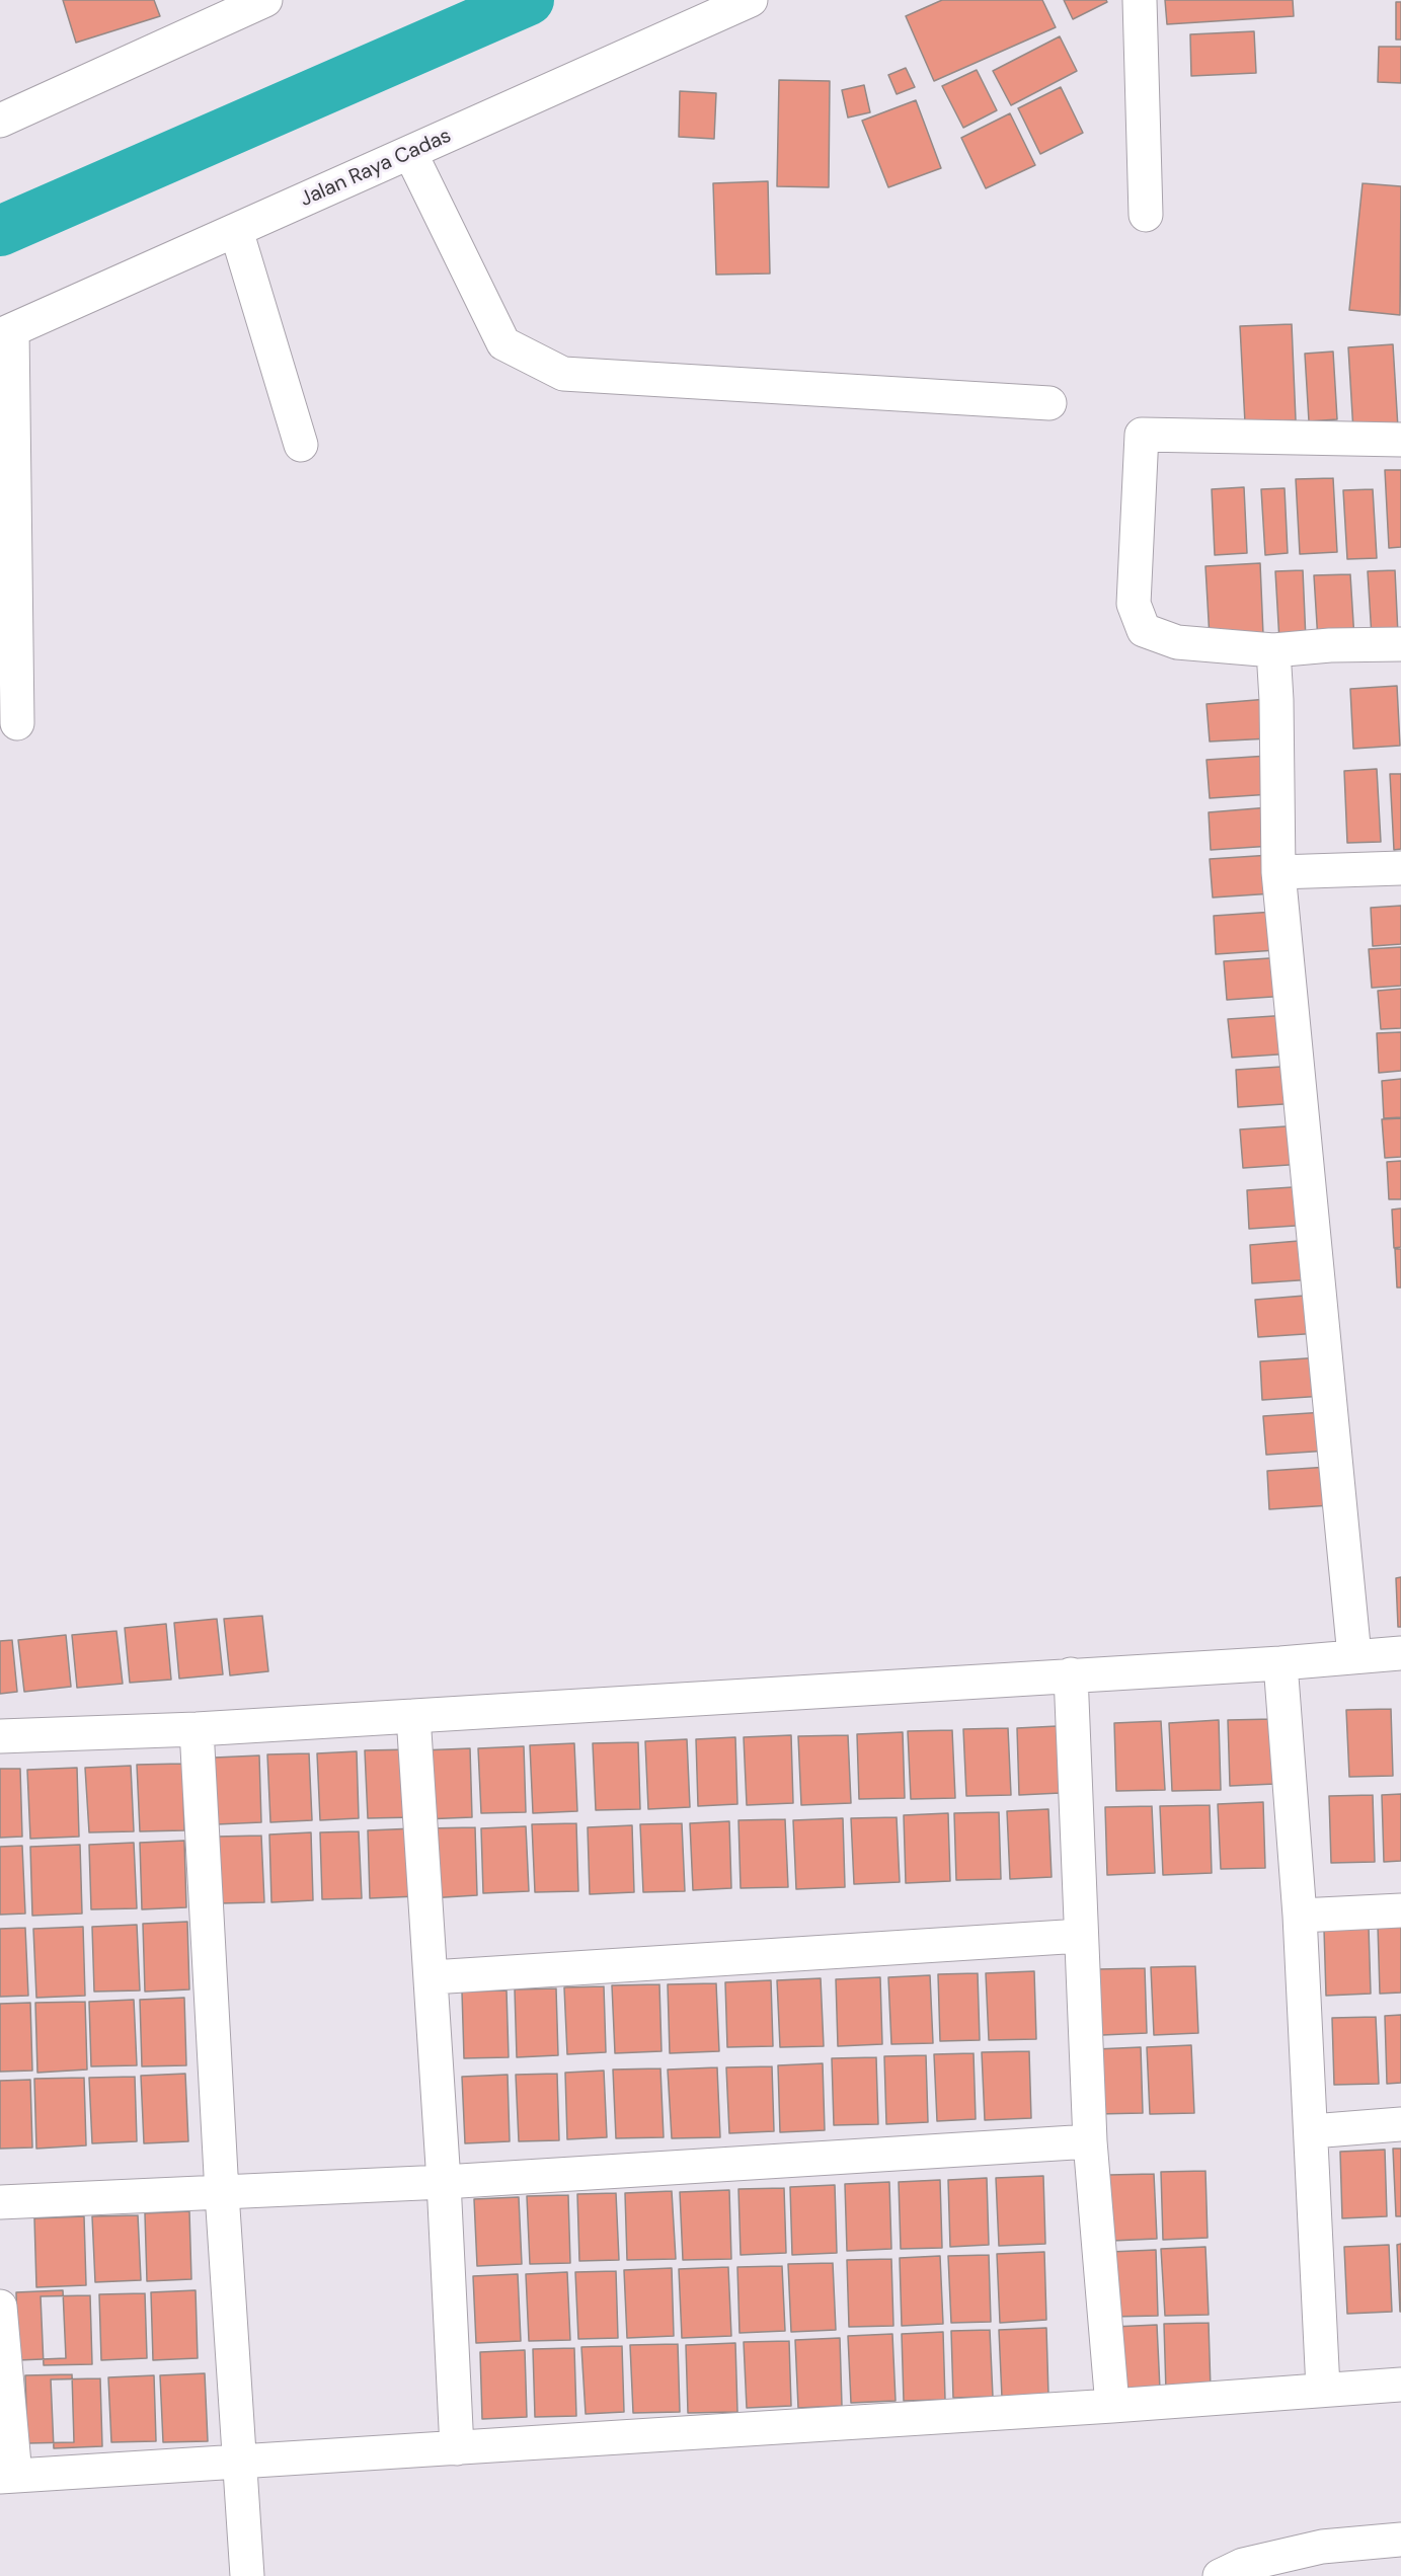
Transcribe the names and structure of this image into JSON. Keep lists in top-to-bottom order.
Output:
{
  "streets": {
    "street": ["Jalan Raya Cadas"]
  }
}
